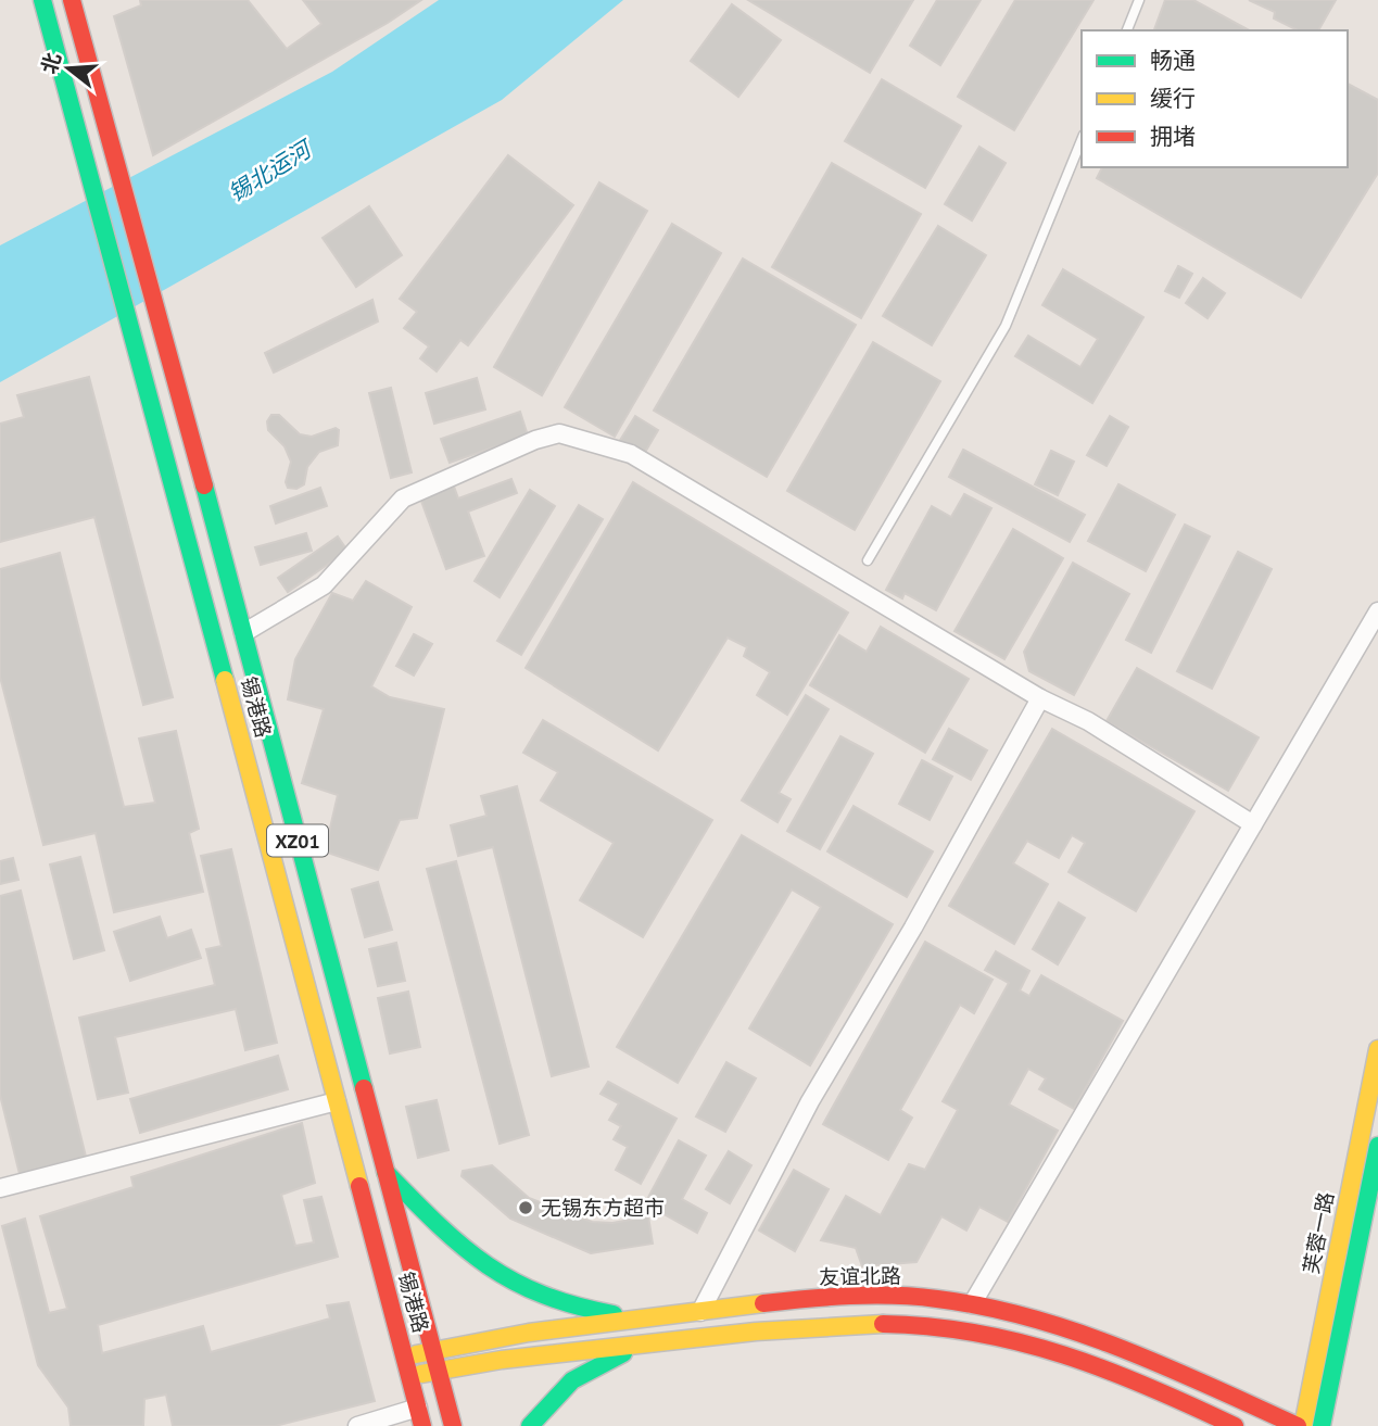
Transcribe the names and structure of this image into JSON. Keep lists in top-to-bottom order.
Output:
{
  "streets": {
    "main road": [
      "锡港路",
      "XZ01",
      "芙蓉一路",
      "友谊北路"
    ]
  },
  "crossings": [
    ["锡港路", "友谊北路"],
    ["芙蓉一路", "友谊北路"]
  ],
  "water": ["锡北运河"],
  "places": ["无锡东方超市"],
  "legend": ["畅通", "缓行", "拥堵"],
  "north": "left"
}
